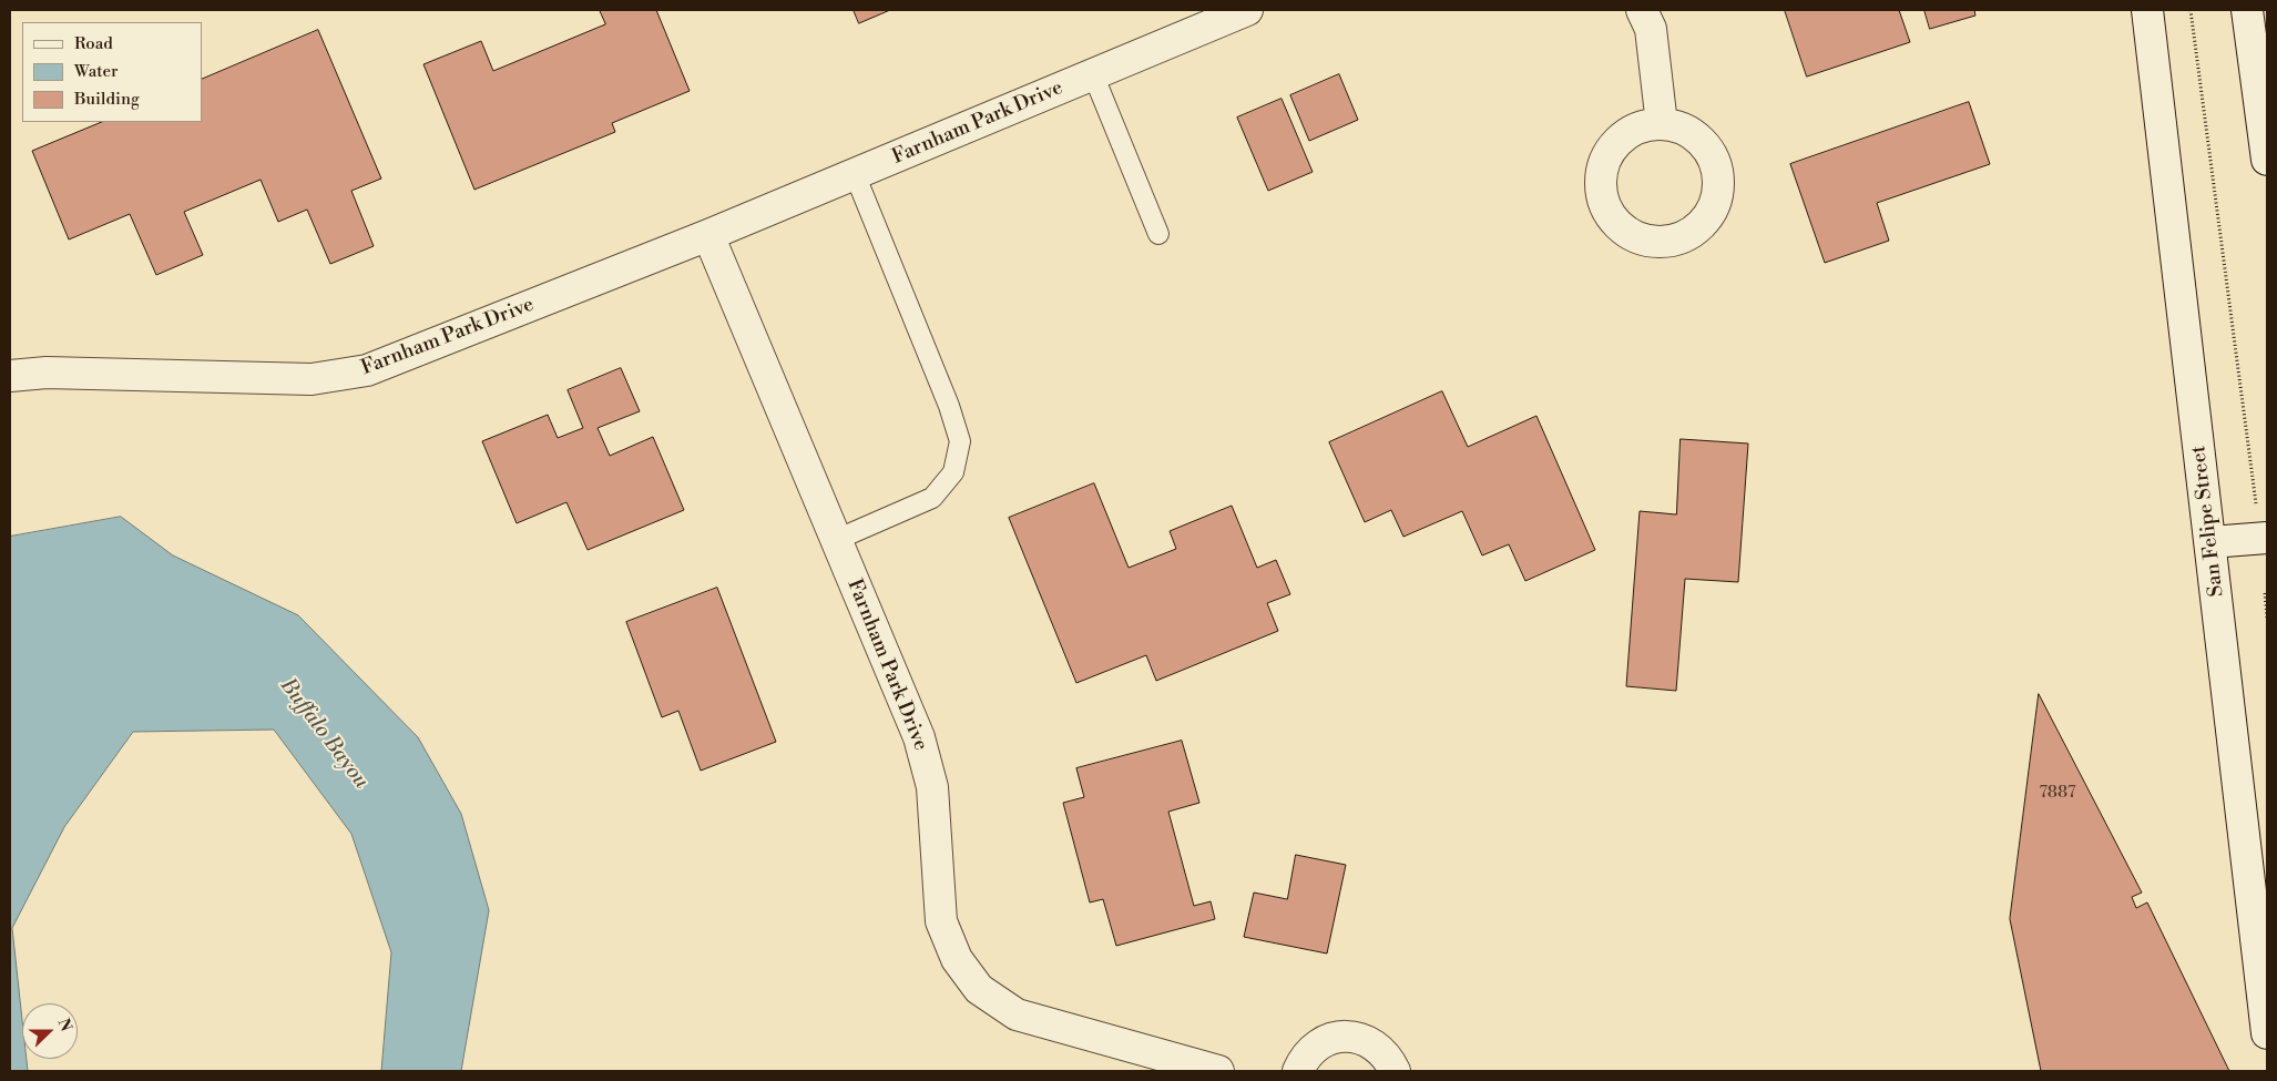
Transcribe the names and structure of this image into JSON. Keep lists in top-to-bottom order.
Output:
{
  "streets": {
    "street": ["Farnham Park Drive", "San Felipe Street"]
  },
  "water": ["Buffalo Bayou"],
  "house_numbers": ["7887"],
  "legend": ["Road", "Water", "Building"],
  "north": "right"
}
